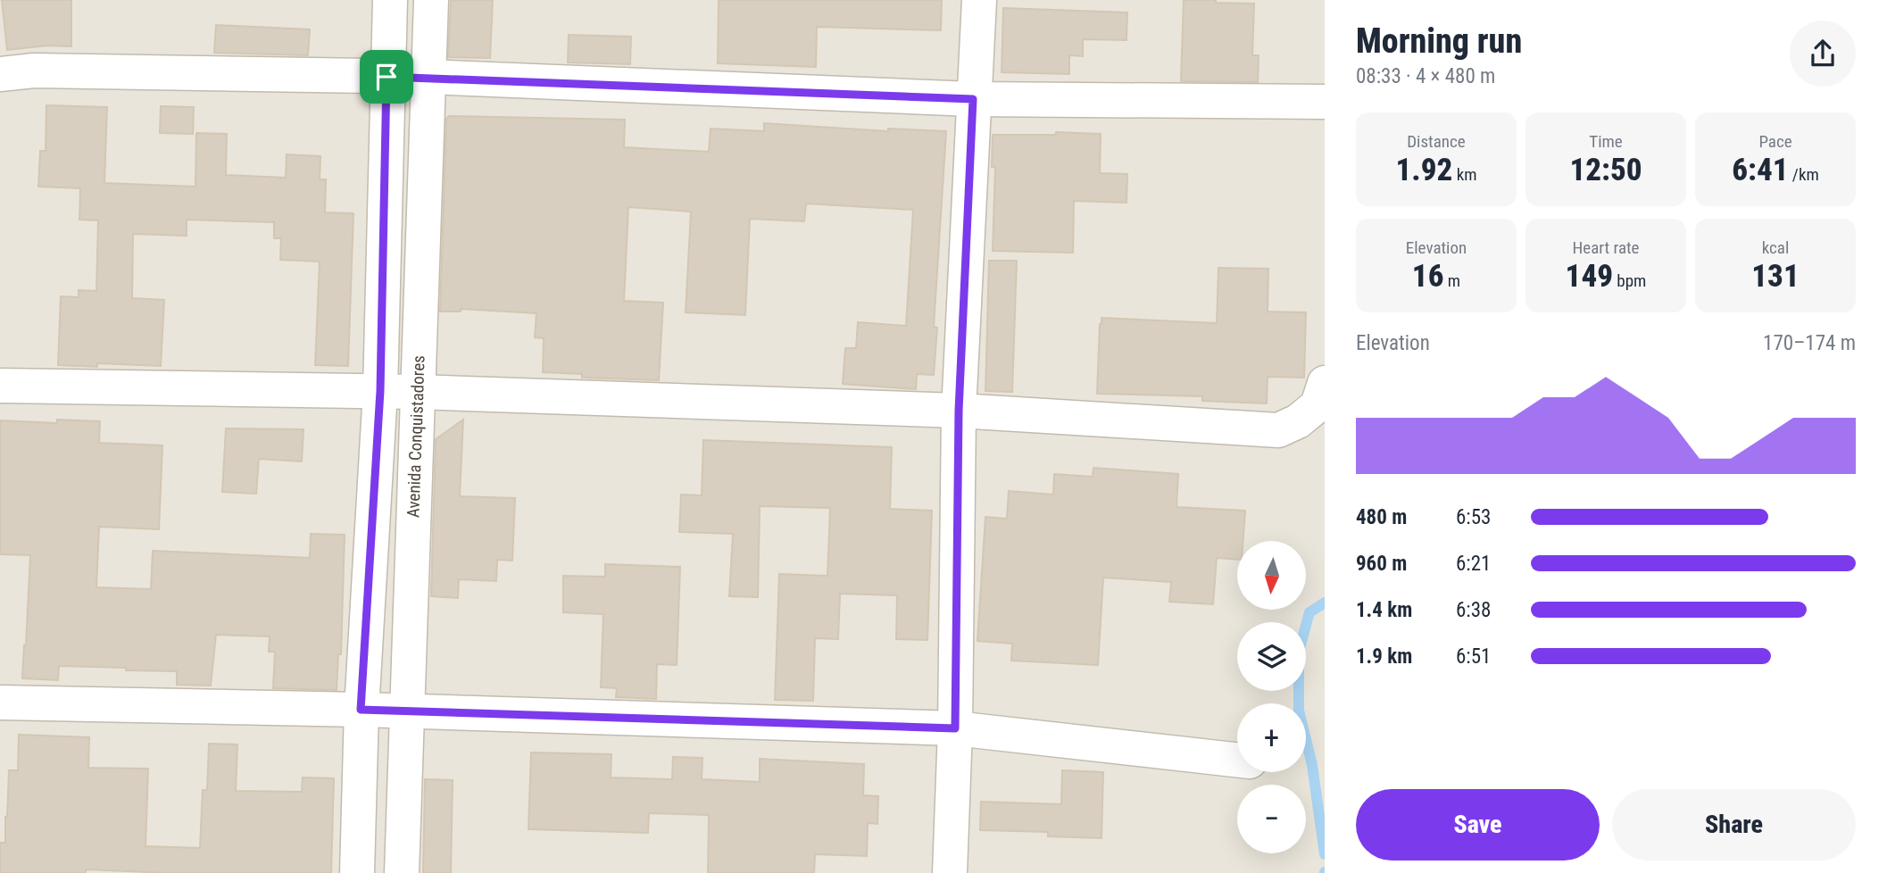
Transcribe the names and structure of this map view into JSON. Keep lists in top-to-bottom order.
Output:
{
  "streets": {
    "street": ["Avenida Conquistadores"]
  },
  "north": "bottom",
  "page": {
    "heading": ["Morning run", "08:33 · 4 × 480 m"],
    "stats": [
      ["Distance", "1.92 km"],
      ["Time", "12:50"],
      ["Pace", "6:41 /km"],
      ["Elevation", "16 m"],
      ["Heart rate", "149 bpm"],
      ["kcal", "131"]
    ],
    "chart": ["Elevation", "170–174 m"],
    "list": [
      {
        "name": "480 m",
        "note": "6:53"
      },
      {
        "name": "960 m",
        "note": "6:21"
      },
      {
        "name": "1.4 km",
        "note": "6:38"
      },
      {
        "name": "1.9 km",
        "note": "6:51"
      }
    ],
    "map_buttons": ["+", "−"],
    "buttons": ["Save", "Share"]
  }
}
